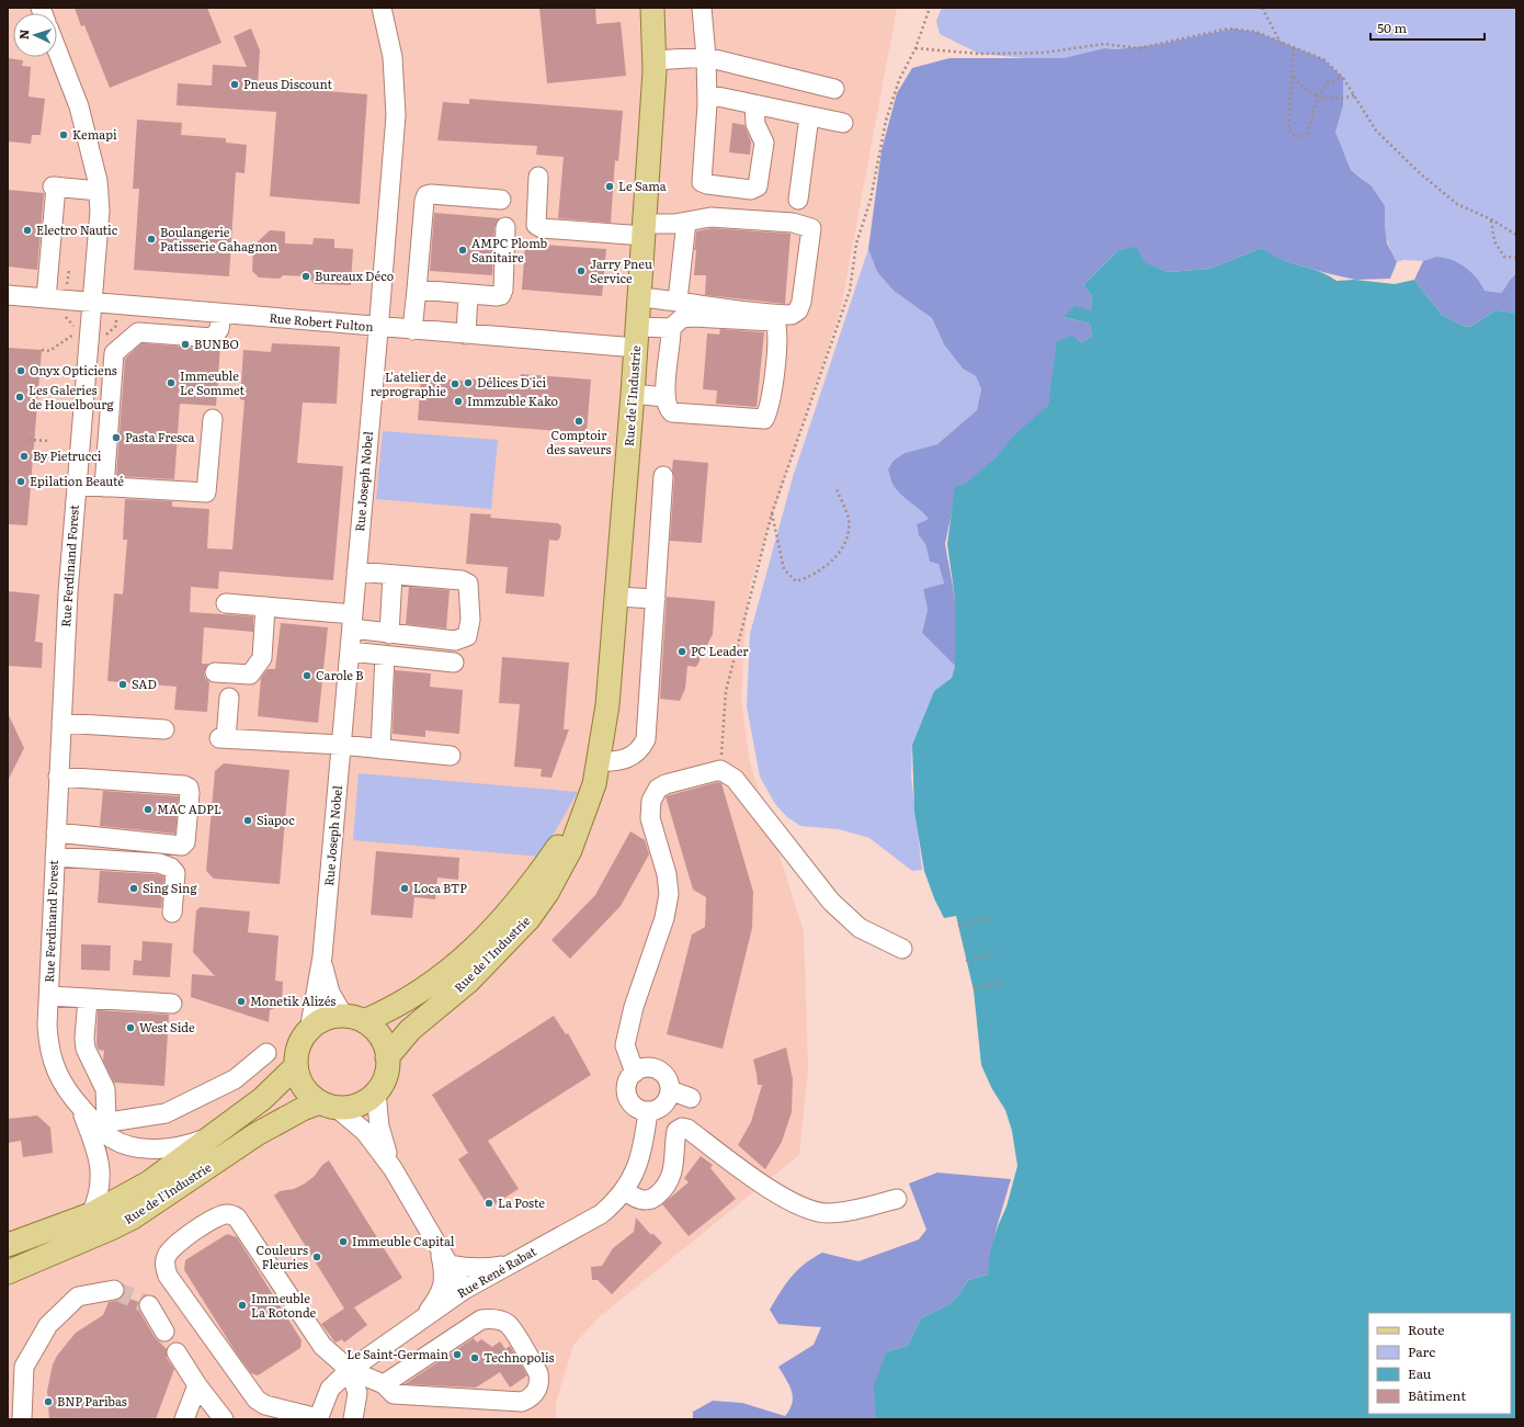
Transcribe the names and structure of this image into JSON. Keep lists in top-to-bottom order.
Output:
{
  "streets": {
    "main road": ["Rue de l'Industrie"],
    "street": [
      "Rue Robert Fulton",
      "Rue Joseph Nobel",
      "Rue Ferdinand Forest",
      "Rue René Rabat"
    ]
  },
  "crossings": [
    ["Rue Robert Fulton", "Rue de l'Industrie"],
    ["Rue Robert Fulton", "Rue Joseph Nobel"],
    ["Rue Robert Fulton", "Rue Ferdinand Forest"],
    ["Rue de l'Industrie", "Rue Joseph Nobel"],
    ["Rue de l'Industrie", "Rue Ferdinand Forest"]
  ],
  "places": [
    "Pneus Discount",
    "Kemapi",
    "Le Sama",
    "Electro Nautic",
    "Boulangerie Patisserie Gahagnon",
    "AMPC Plomb Sanitaire",
    "Jarry Pneu Service",
    "Bureaux Déco",
    "BUNBO",
    "Onyx Opticiens",
    "Immeuble Le Sommet",
    "Délices D'ici",
    "L'atelier de reprographie",
    "Les Galeries de Houelbourg",
    "Immzuble Kako",
    "Comptoir des saveurs",
    "Pasta Fresca",
    "By Pietrucci",
    "Epilation Beauté",
    "PC Leader",
    "Carole B",
    "SAD",
    "MAC ADPL",
    "Siapoc",
    "Sing Sing",
    "Loca BTP",
    "Monetik Alizés",
    "West Side",
    "La Poste",
    "Immeuble Capital",
    "Couleurs Fleuries",
    "Immeuble La Rotonde",
    "Le Saint-Germain",
    "Technopolis",
    "BNP Paribas"
  ],
  "legend": [
    "Route",
    "Parc",
    "Eau",
    "Bâtiment"
  ],
  "scale_bar": "50 m",
  "north": "left"
}
